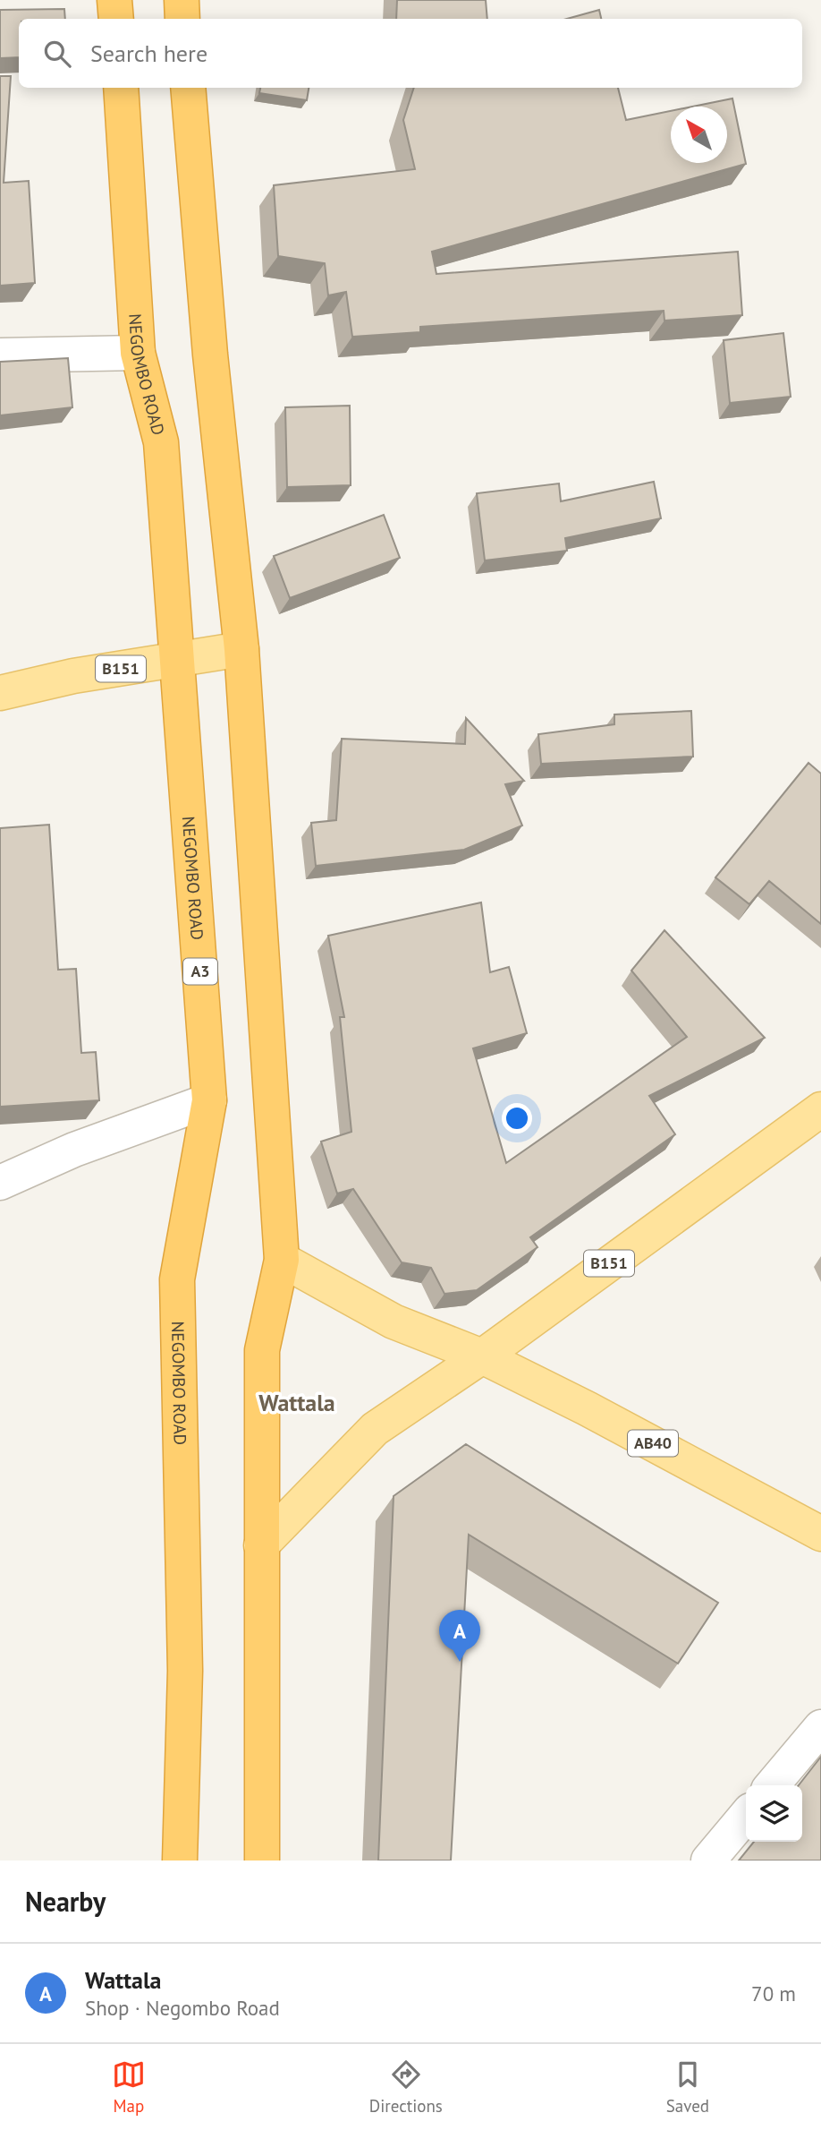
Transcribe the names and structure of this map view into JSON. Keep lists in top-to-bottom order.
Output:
{
  "streets": {
    "highway": ["NEGOMBO ROAD", "A3"],
    "main road": ["B151", "AB40"]
  },
  "crossings": [
    ["NEGOMBO ROAD", "B151"],
    ["B151", "AB40"]
  ],
  "districts": ["Wattala"],
  "north": "top left",
  "page": {
    "search": "Search here",
    "pins": "A",
    "heading": "Nearby",
    "list": [
      {
        "mark": "A",
        "name": "Wattala",
        "note": "Shop · Negombo Road",
        "value": "70 m"
      }
    ],
    "nav": ["Map", "Directions", "Saved"]
  }
}
